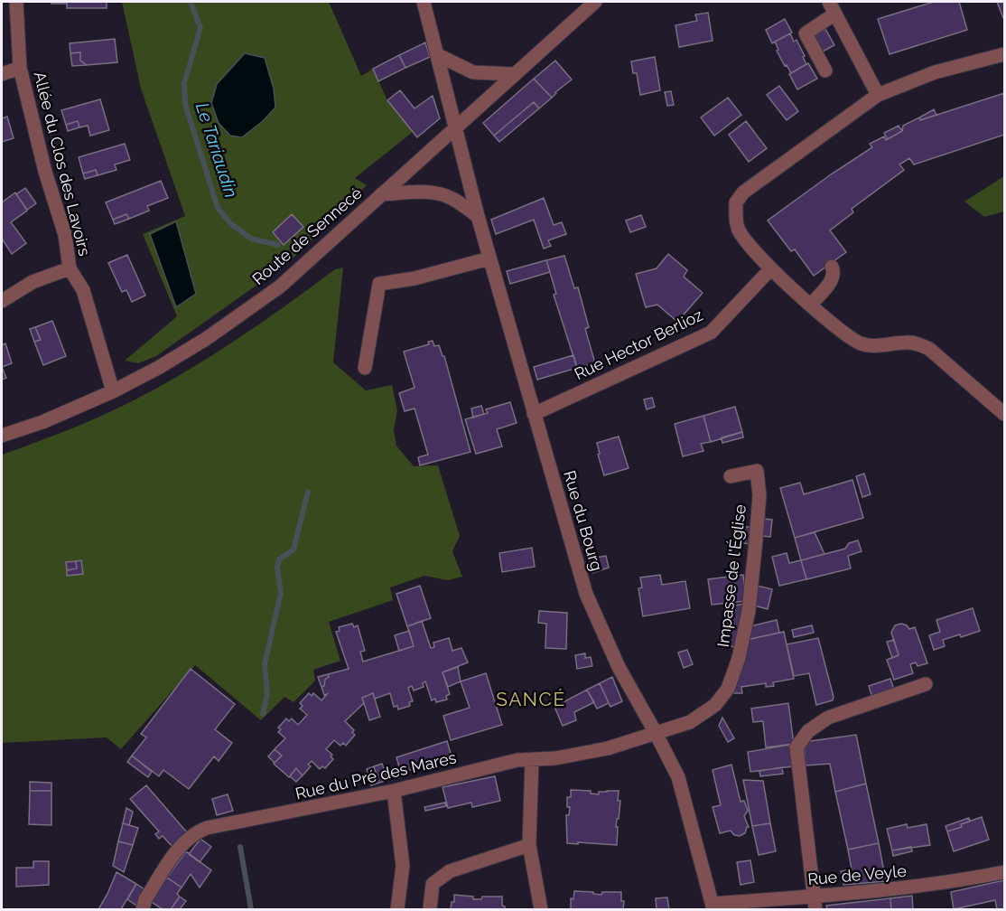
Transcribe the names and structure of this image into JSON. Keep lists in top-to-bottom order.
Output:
{
  "streets": {
    "street": [
      "Allée du Clos des Lavoirs",
      "Route de Sennecé",
      "Rue Hector Berlioz",
      "Rue du Bourg",
      "Impasse de l'Église",
      "Rue du Pré des Mares",
      "Rue de Veyle"
    ]
  },
  "crossings": [
    ["Allée du Clos des Lavoirs", "Route de Sennecé"],
    ["Route de Sennecé", "Rue du Bourg"],
    ["Rue Hector Berlioz", "Rue du Bourg"],
    ["Rue du Bourg", "Impasse de l'Église"],
    ["Rue du Bourg", "Rue du Pré des Mares"],
    ["Rue du Bourg", "Rue de Veyle"],
    ["Impasse de l'Église", "Rue du Pré des Mares"]
  ],
  "districts": ["SANCÉ"],
  "water": ["Le Tariaudin"]
}
